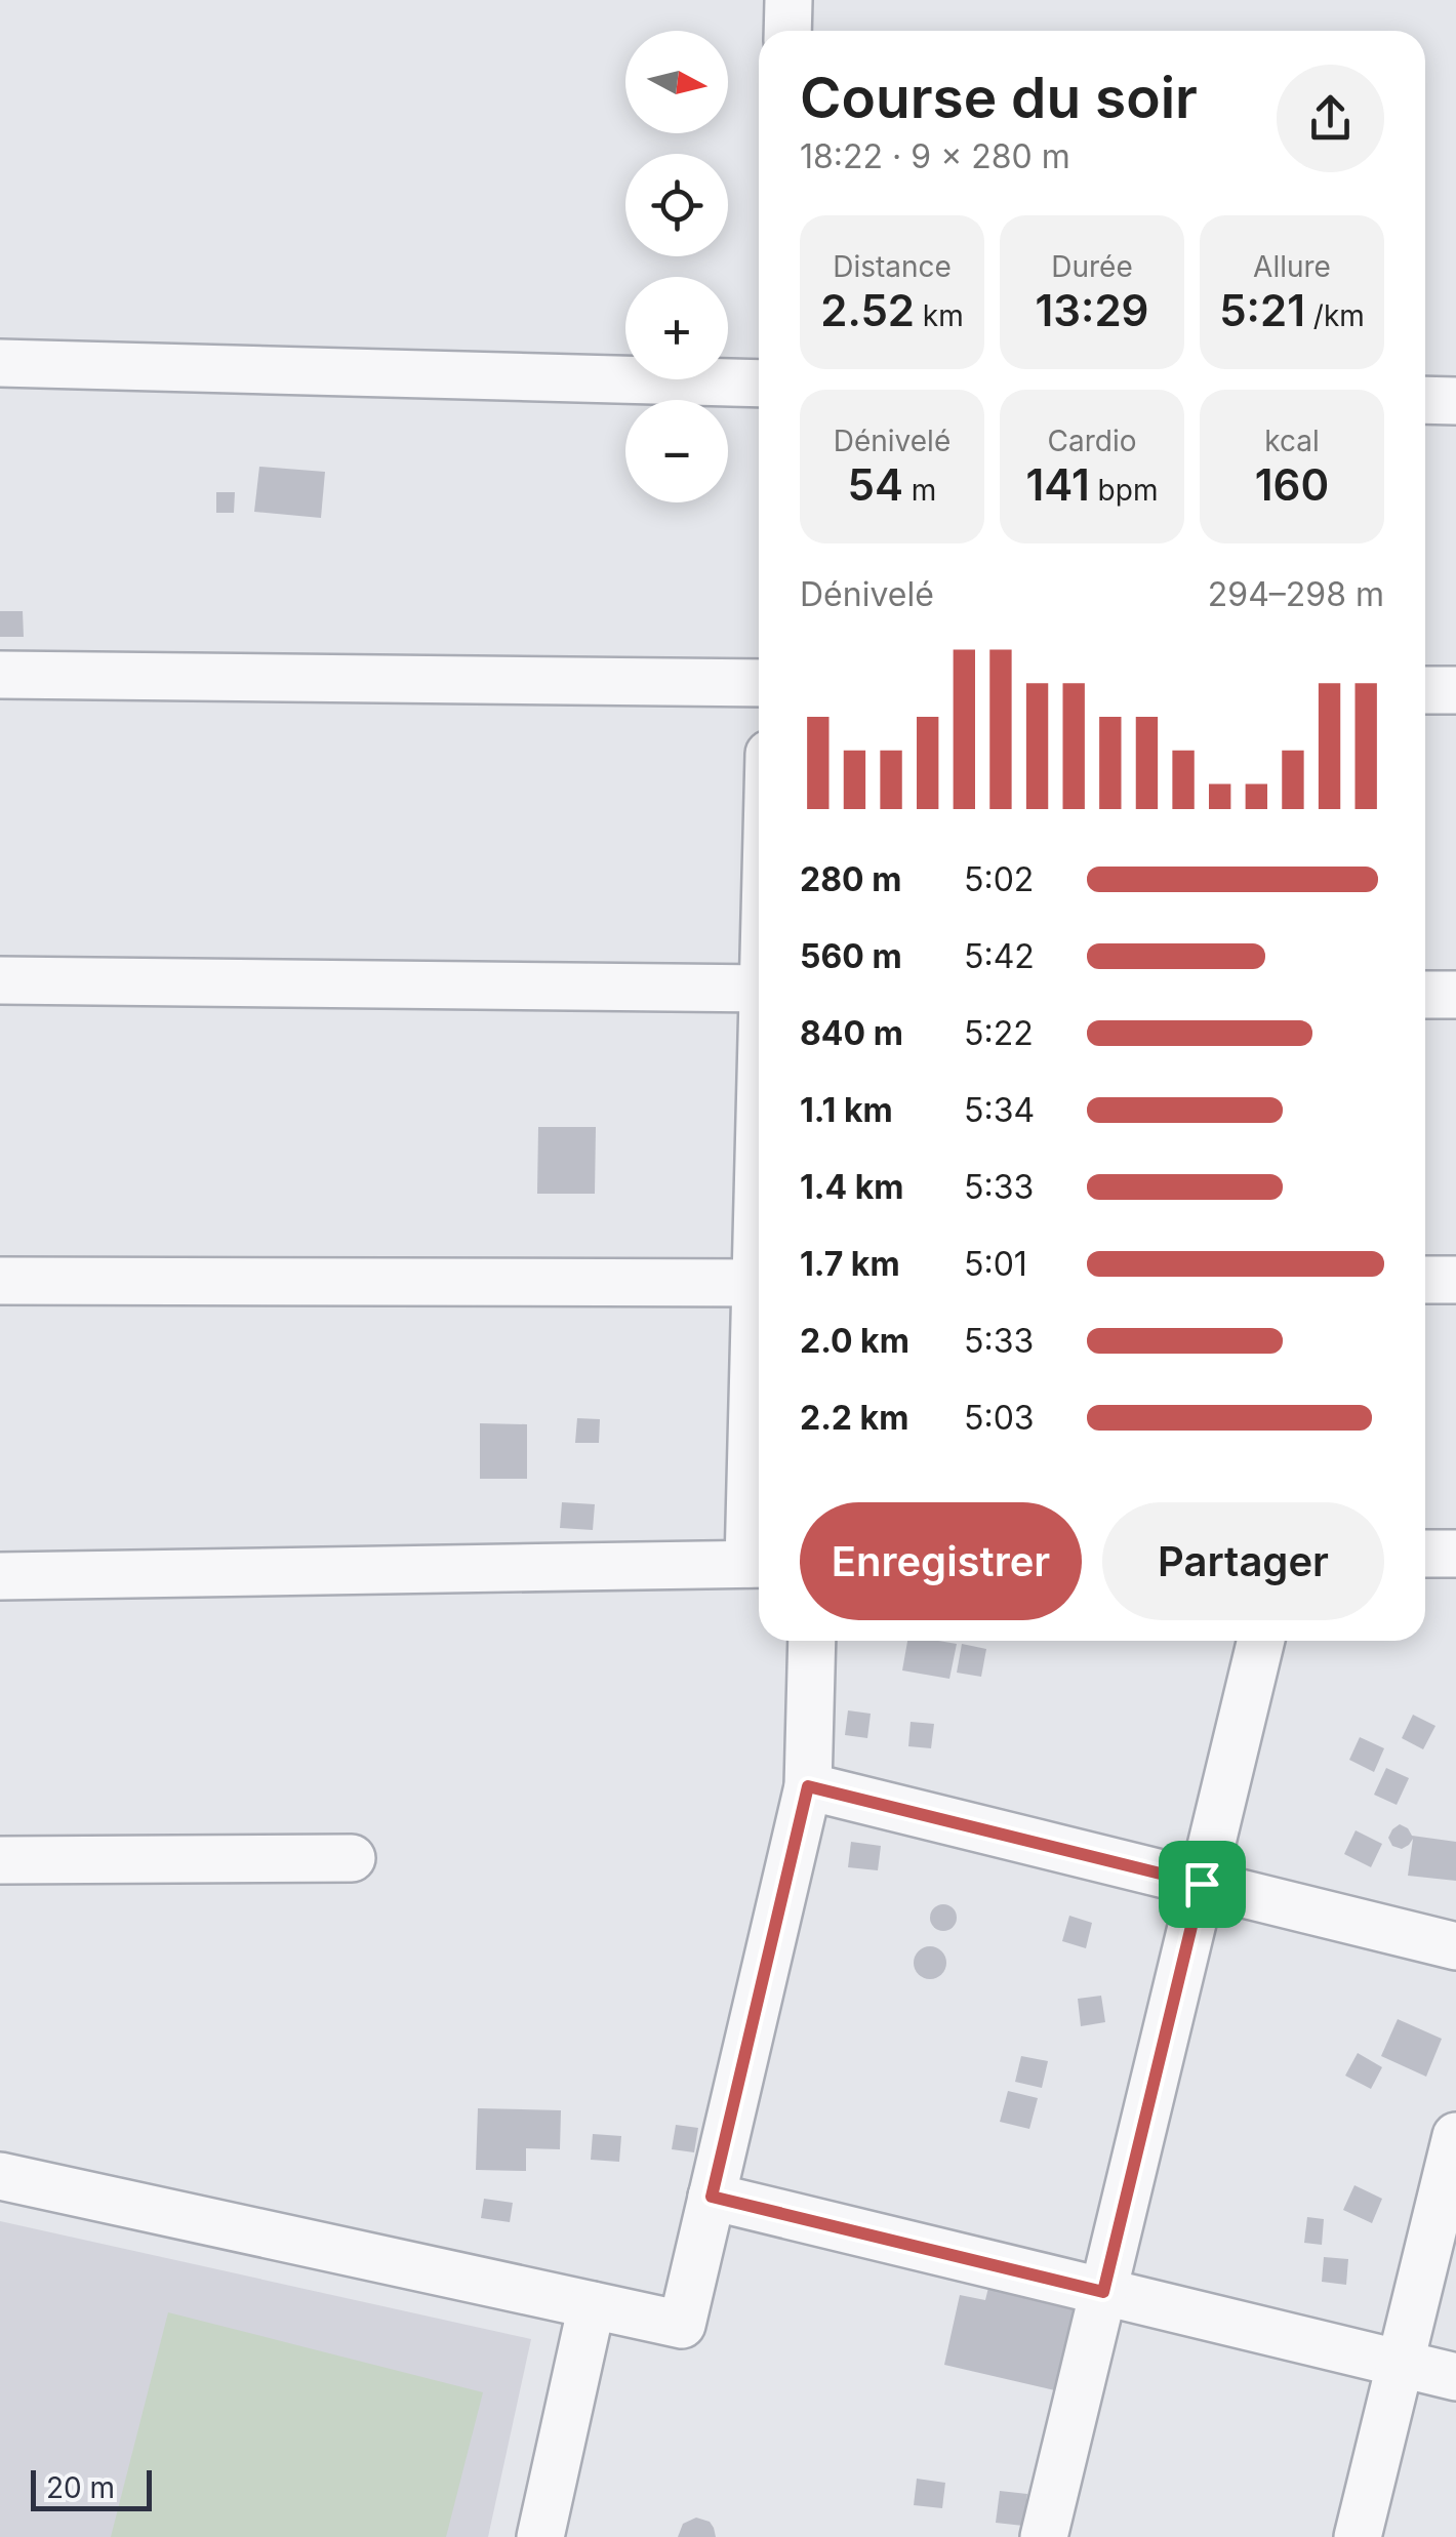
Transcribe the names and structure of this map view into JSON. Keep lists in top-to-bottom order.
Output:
{
  "scale_bar": "20 m",
  "north": "right",
  "page": {
    "map_buttons": ["+", "−"],
    "heading": ["Course du soir", "18:22 · 9 × 280 m"],
    "stats": [
      ["Distance", "2.52 km"],
      ["Durée", "13:29"],
      ["Allure", "5:21 /km"],
      ["Dénivelé", "54 m"],
      ["Cardio", "141 bpm"],
      ["kcal", "160"]
    ],
    "chart": ["Dénivelé", "294–298 m"],
    "list": [
      {
        "name": "280 m",
        "note": "5:02"
      },
      {
        "name": "560 m",
        "note": "5:42"
      },
      {
        "name": "840 m",
        "note": "5:22"
      },
      {
        "name": "1.1 km",
        "note": "5:34"
      },
      {
        "name": "1.4 km",
        "note": "5:33"
      },
      {
        "name": "1.7 km",
        "note": "5:01"
      },
      {
        "name": "2.0 km",
        "note": "5:33"
      },
      {
        "name": "2.2 km",
        "note": "5:03"
      }
    ],
    "buttons": ["Enregistrer", "Partager"],
    "scale": "20 m"
  }
}
